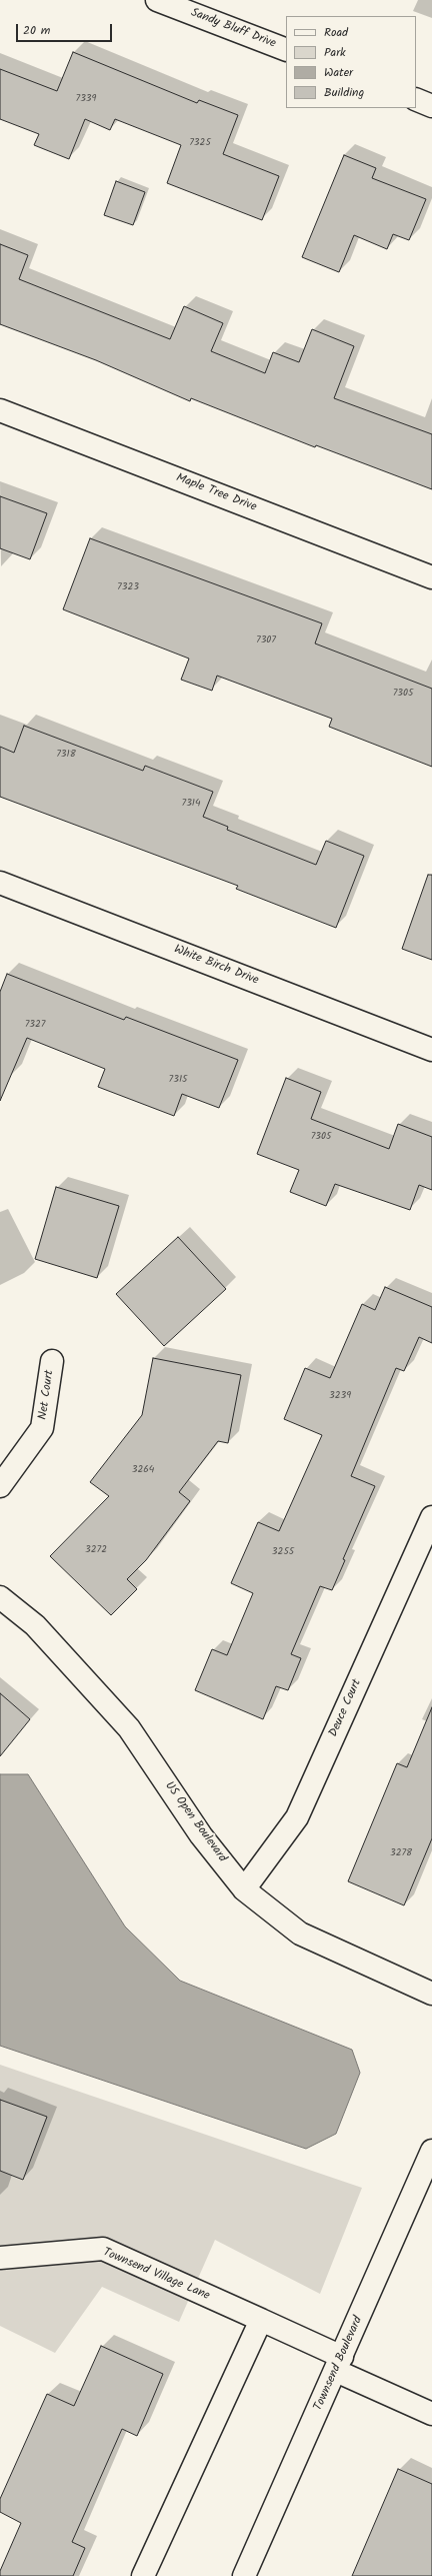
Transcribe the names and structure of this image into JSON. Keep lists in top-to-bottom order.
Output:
{
  "streets": {
    "street": [
      "Sandy Bluff Drive",
      "Maple Tree Drive",
      "White Birch Drive",
      "Net Court",
      "Deuce Court",
      "US Open Boulevard",
      "Townsend Village Lane",
      "Townsend Boulevard"
    ]
  },
  "crossings": [
    ["Deuce Court", "US Open Boulevard"],
    ["Townsend Village Lane", "Townsend Boulevard"]
  ],
  "house_numbers": [
    "7339",
    "7325",
    "7323",
    "7307",
    "7305",
    "7318",
    "7314",
    "7327",
    "7315",
    "7305",
    "3239",
    "3264",
    "3272",
    "3255",
    "3278"
  ],
  "legend": [
    "Road",
    "Park",
    "Water",
    "Building"
  ],
  "scale_bar": "20 m"
}
